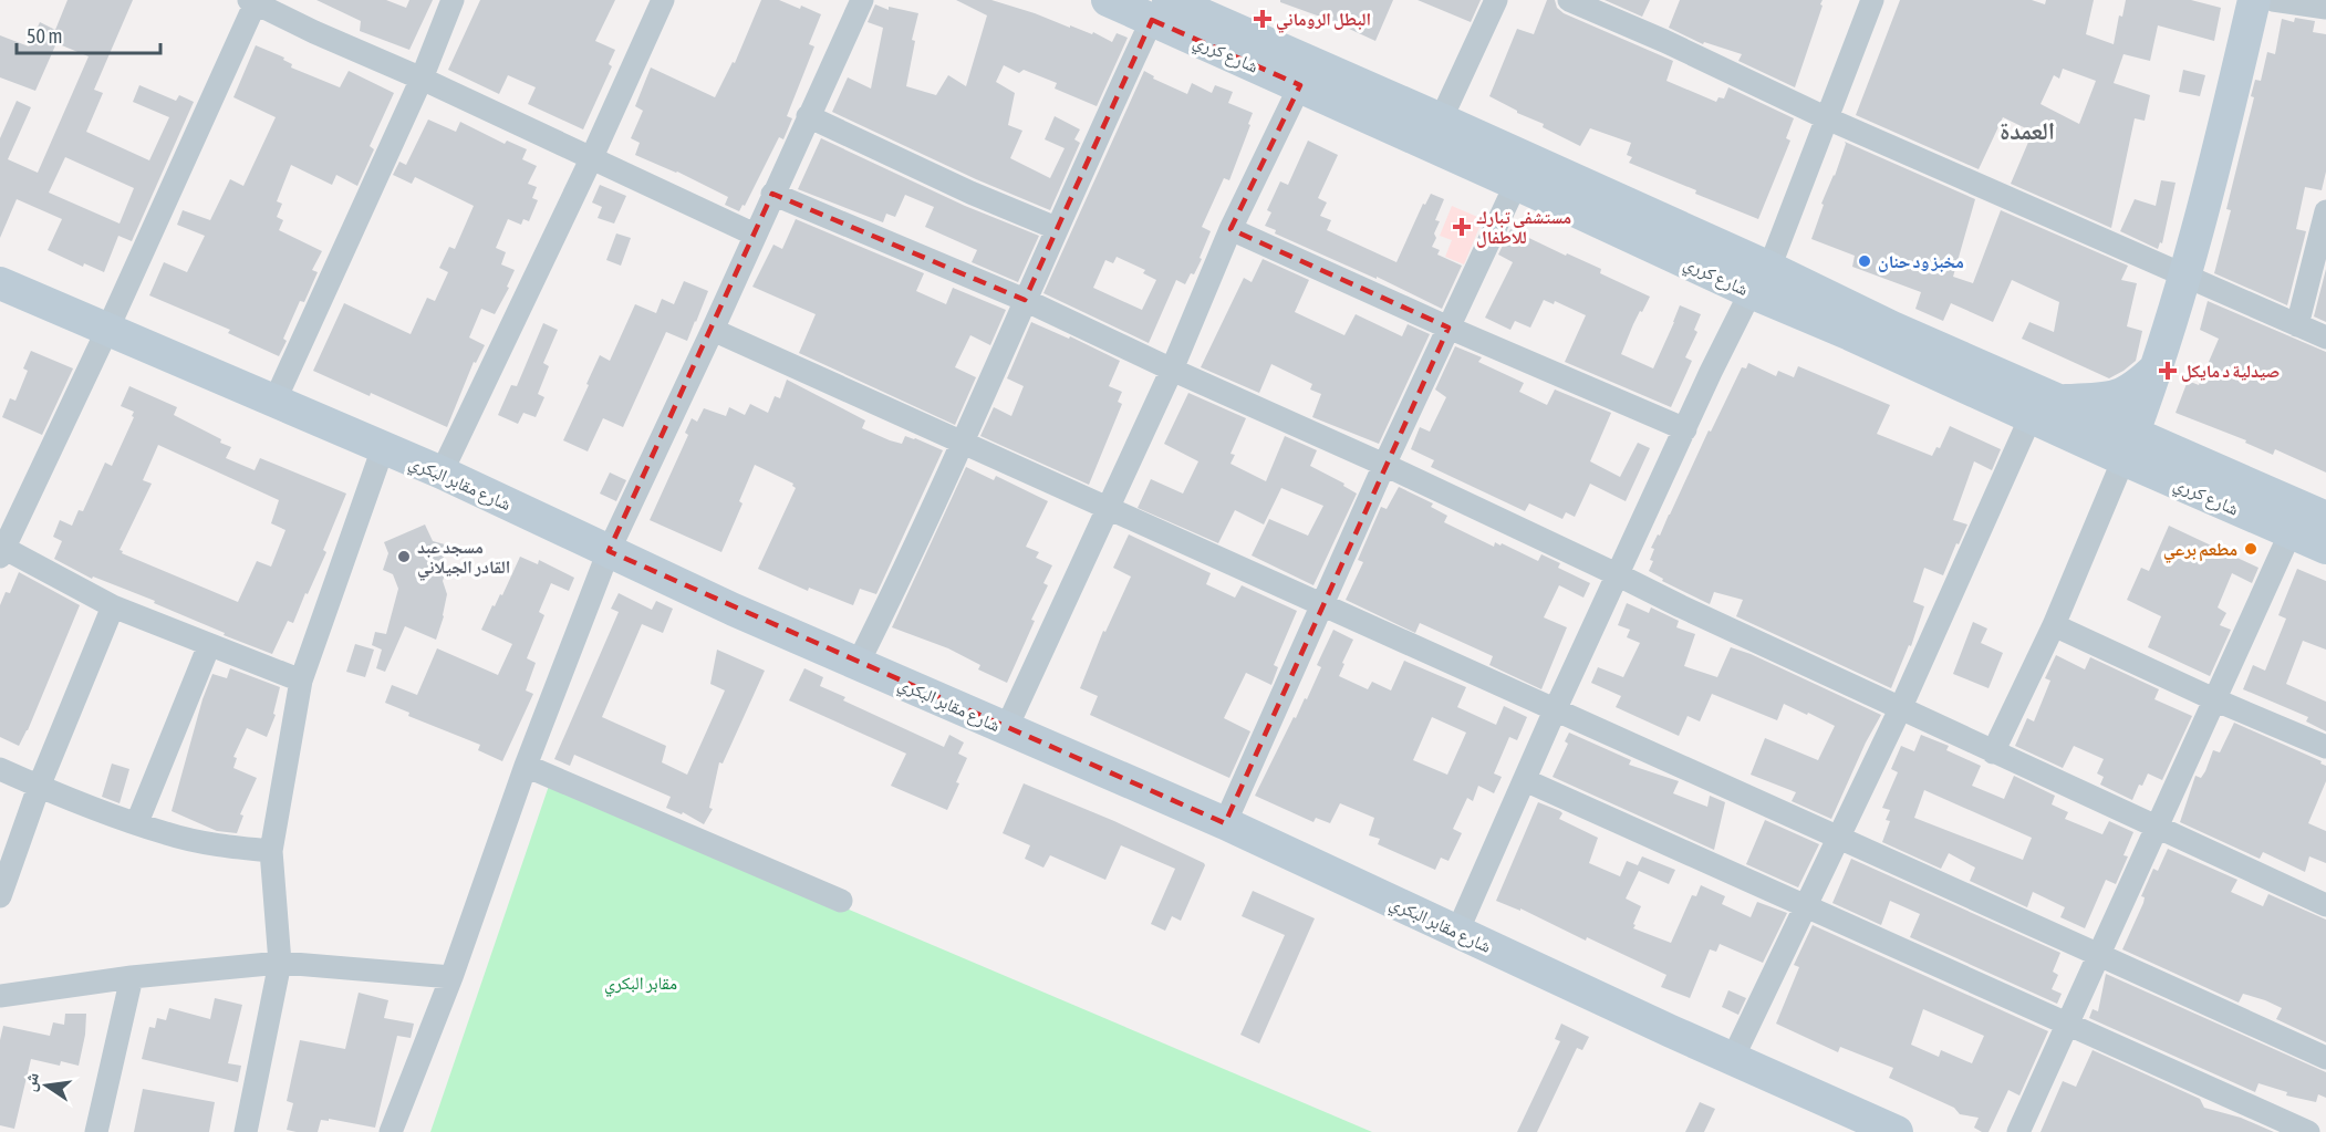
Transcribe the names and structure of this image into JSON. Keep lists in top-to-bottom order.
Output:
{
  "streets": {
    "main road": ["شارع كرري", "شارع مقابر البكري"]
  },
  "districts": ["العمدة"],
  "parks": ["مقابر البكري"],
  "places": {
    "health": ["البطل الروماني", "مستشفى تبارك للاطفال", "صيدلية د مايكل"],
    "other": ["مخبز ود حنان", "مطعم برعي", "مسجد عبد القادر الجيلاني"]
  },
  "scale_bar": "50 m",
  "north": "left"
}
